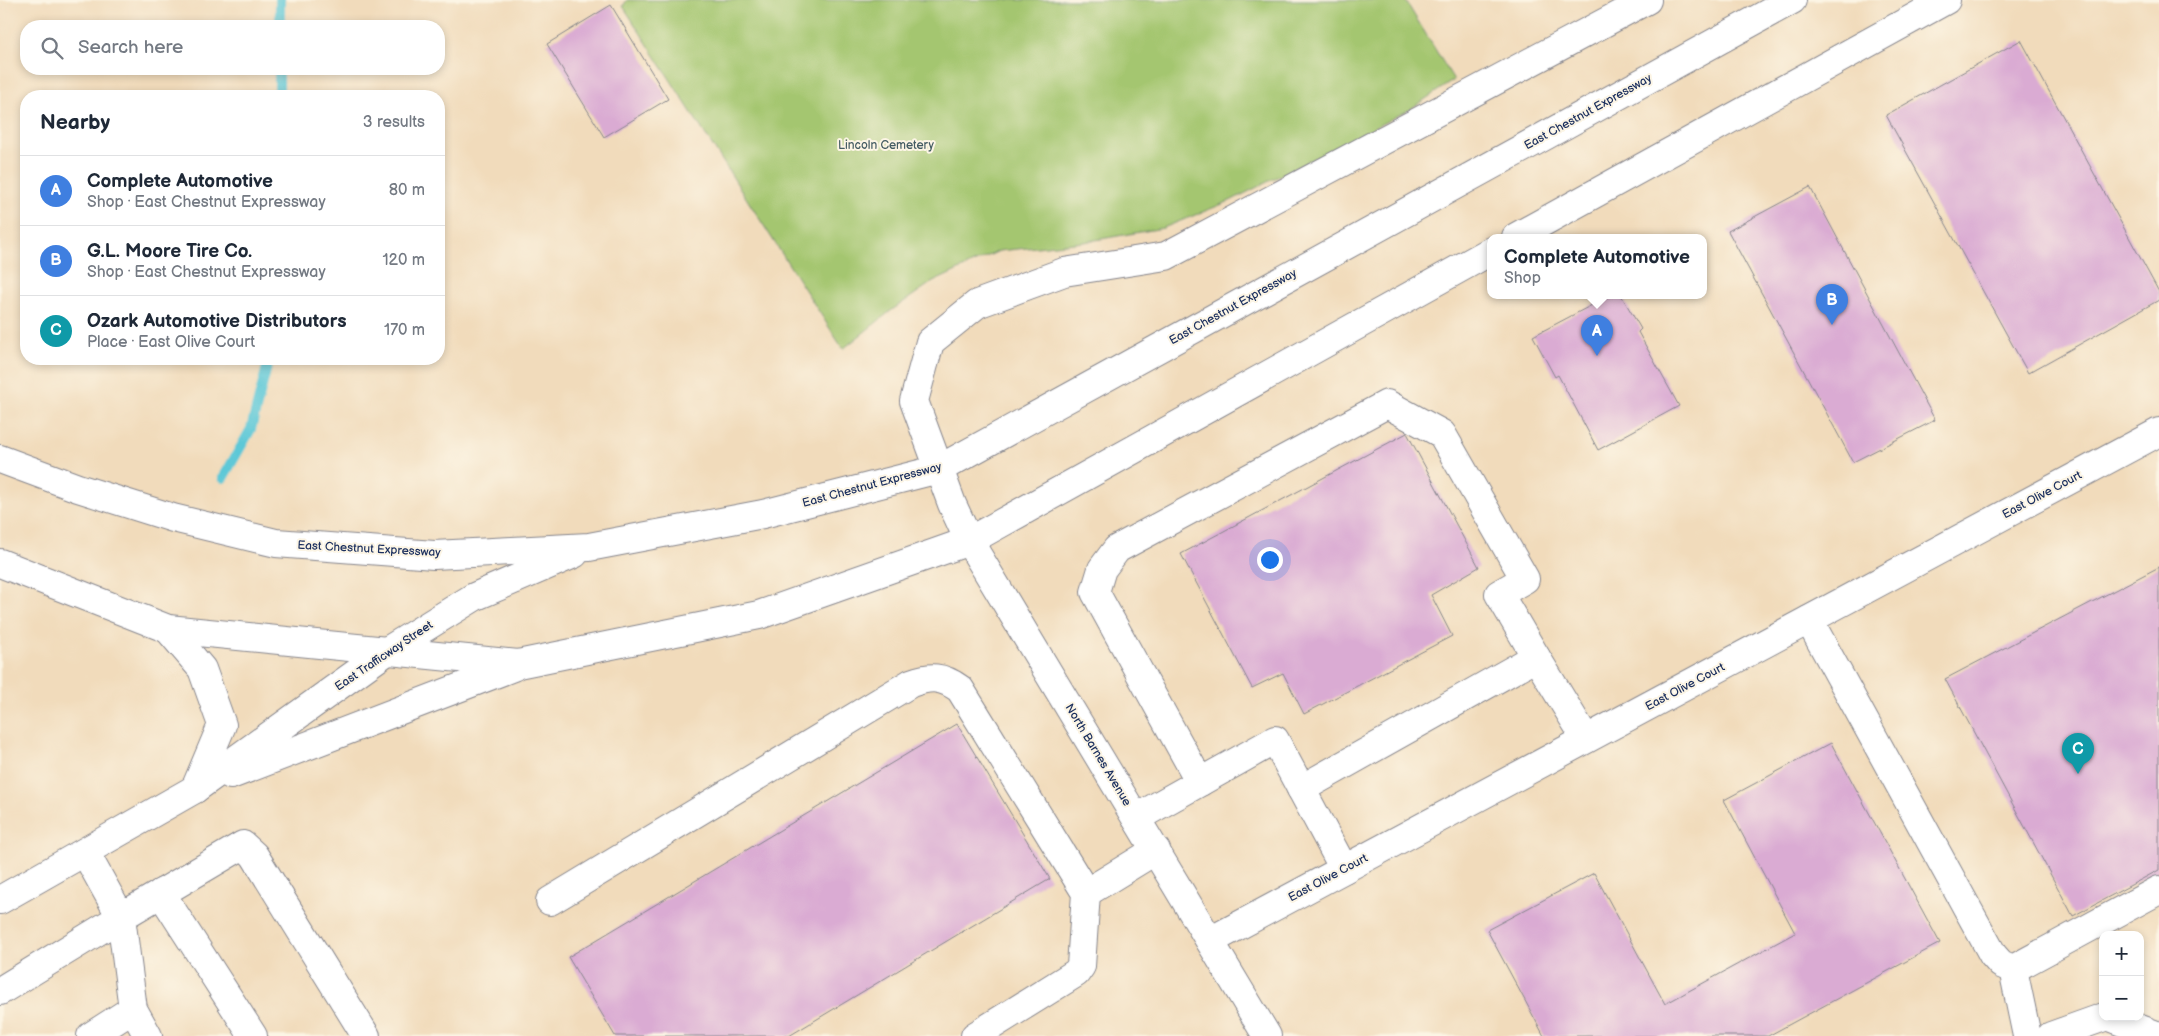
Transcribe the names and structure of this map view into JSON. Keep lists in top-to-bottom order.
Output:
{
  "streets": {
    "main road": [
      "East Chestnut Expressway",
      "East Olive Court",
      "East Trafficway Street",
      "North Barnes Avenue"
    ]
  },
  "crossings": [
    ["East Chestnut Expressway", "East Trafficway Street"],
    ["East Chestnut Expressway", "North Barnes Avenue"],
    ["East Olive Court", "North Barnes Avenue"]
  ],
  "parks": ["Lincoln Cemetery"],
  "page": {
    "search": "Search here",
    "heading": ["Nearby", "3 results"],
    "list": [
      {
        "mark": "A",
        "name": "Complete Automotive",
        "note": "Shop · East Chestnut Expressway",
        "value": "80 m"
      },
      {
        "mark": "B",
        "name": "G.L. Moore Tire Co.",
        "note": "Shop · East Chestnut Expressway",
        "value": "120 m"
      },
      {
        "mark": "C",
        "name": "Ozark Automotive Distributors",
        "note": "Place · East Olive Court",
        "value": "170 m"
      }
    ],
    "popup": ["Complete Automotive", "Shop"],
    "pins": ["B", "A", "C"],
    "map_buttons": ["+", "−"]
  }
}
